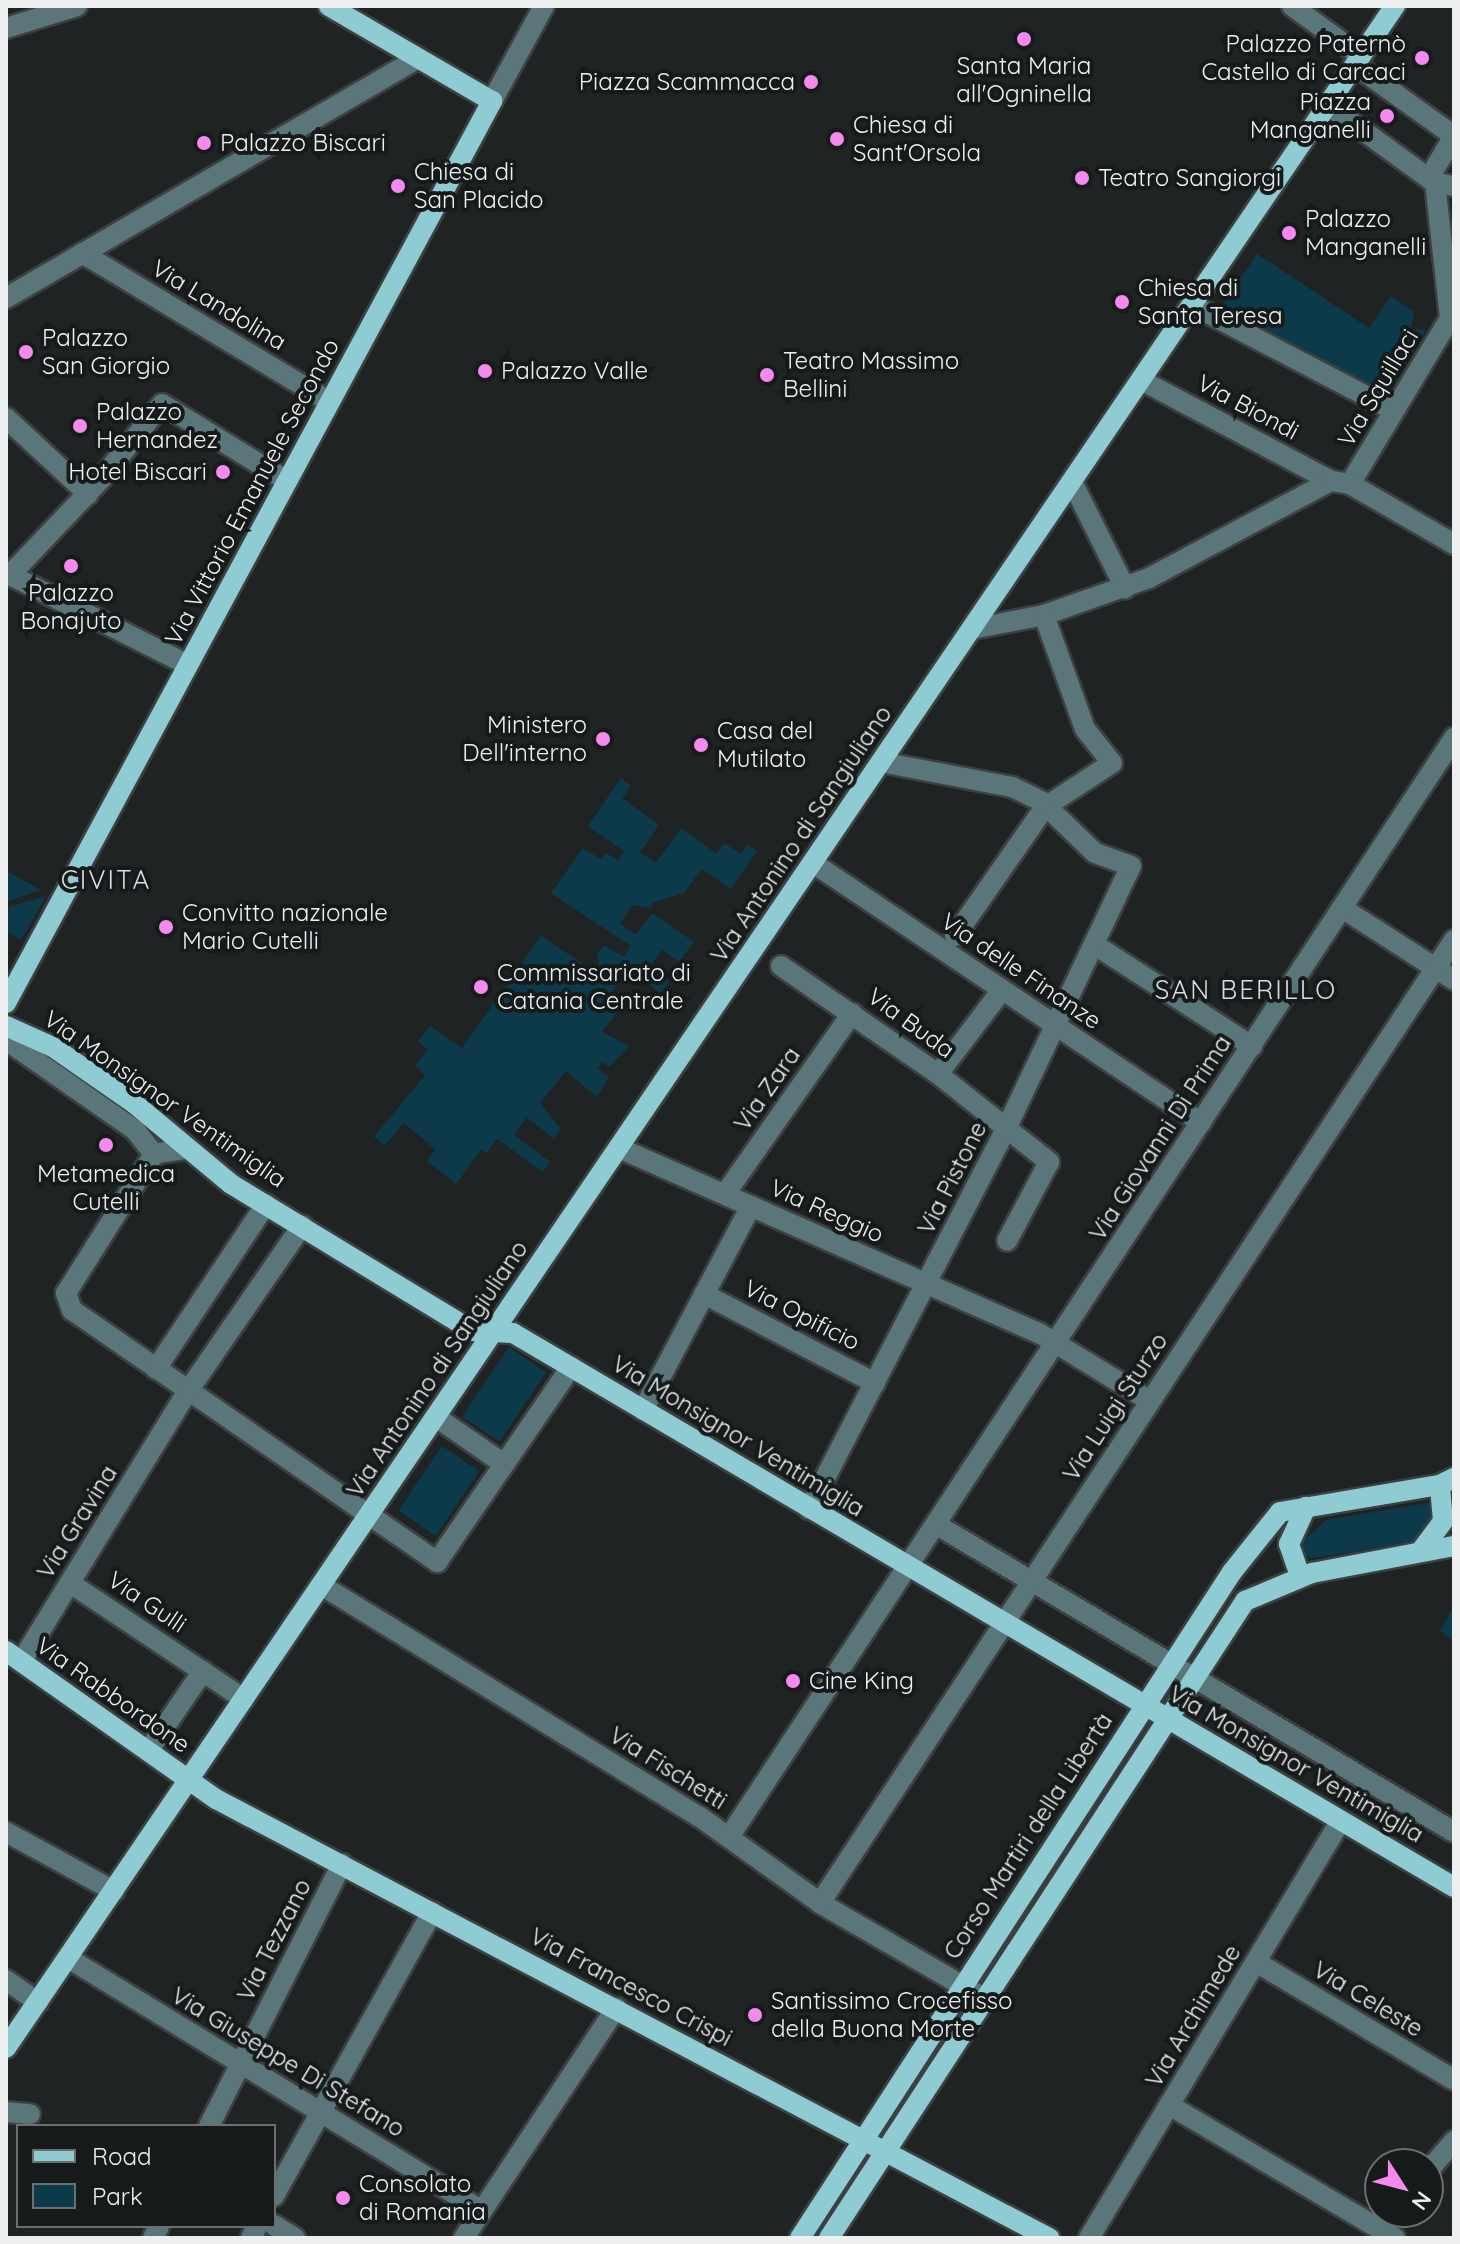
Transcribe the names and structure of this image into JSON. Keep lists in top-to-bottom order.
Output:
{
  "streets": {
    "main road": [
      "Via Vittorio Emanuele Secondo",
      "Via Antonino di Sangiuliano",
      "Via Monsignor Ventimiglia",
      "Via Rabbordone",
      "Corso Martiri della Libertà",
      "Via Francesco Crispi"
    ],
    "street": [
      "Via Landolina",
      "Via Squillaci",
      "Via Biondi",
      "Via delle Finanze",
      "Via Buda",
      "Via Zara",
      "Via Giovanni Di Prima",
      "Via Pistone",
      "Via Reggio",
      "Via Opificio",
      "Via Luigi Sturzo",
      "Via Gravina",
      "Via Gulli",
      "Via Fischetti",
      "Via Tezzano",
      "Via Celeste",
      "Via Archimede",
      "Via Giuseppe Di Stefano"
    ]
  },
  "crossings": [
    ["Via Landolina", "Via Vittorio Emanuele Secondo"],
    ["Via Squillaci", "Via Biondi"],
    ["Via Biondi", "Via Antonino di Sangiuliano"],
    ["Via Antonino di Sangiuliano", "Via delle Finanze"],
    ["Via Antonino di Sangiuliano", "Via Monsignor Ventimiglia"],
    ["Via Antonino di Sangiuliano", "Via Reggio"],
    ["Via Antonino di Sangiuliano", "Via Gulli"],
    ["Via Antonino di Sangiuliano", "Via Rabbordone"],
    ["Via Antonino di Sangiuliano", "Via Fischetti"],
    ["Via Antonino di Sangiuliano", "Via Francesco Crispi"],
    ["Via delle Finanze", "Via Giovanni Di Prima"],
    ["Via delle Finanze", "Via Pistone"],
    ["Via Buda", "Via Zara"],
    ["Via Buda", "Via Pistone"],
    ["Via Zara", "Via Reggio"],
    ["Via Monsignor Ventimiglia", "Via Giovanni Di Prima"],
    ["Via Monsignor Ventimiglia", "Via Pistone"],
    ["Via Monsignor Ventimiglia", "Via Luigi Sturzo"],
    ["Via Monsignor Ventimiglia", "Via Gravina"],
    ["Via Monsignor Ventimiglia", "Corso Martiri della Libertà"],
    ["Via Monsignor Ventimiglia", "Via Archimede"],
    ["Via Giovanni Di Prima", "Via Reggio"],
    ["Via Giovanni Di Prima", "Via Fischetti"],
    ["Via Pistone", "Via Reggio"],
    ["Via Pistone", "Via Opificio"],
    ["Via Reggio", "Via Luigi Sturzo"],
    ["Via Luigi Sturzo", "Via Fischetti"],
    ["Via Gravina", "Via Gulli"],
    ["Via Gravina", "Via Rabbordone"],
    ["Via Rabbordone", "Via Francesco Crispi"],
    ["Via Fischetti", "Corso Martiri della Libertà"],
    ["Corso Martiri della Libertà", "Via Francesco Crispi"],
    ["Via Tezzano", "Via Francesco Crispi"],
    ["Via Tezzano", "Via Giuseppe Di Stefano"],
    ["Via Celeste", "Via Archimede"]
  ],
  "districts": ["CIVITA", "SAN BERILLO"],
  "places": [
    "Santa Maria all'Ogninella",
    "Palazzo Paternò Castello di Carcaci",
    "Piazza Scammacca",
    "Piazza Manganelli",
    "Chiesa di Sant'Orsola",
    "Palazzo Biscari",
    "Teatro Sangiorgi",
    "Chiesa di San Placido",
    "Palazzo Manganelli",
    "Chiesa di Santa Teresa",
    "Palazzo San Giorgio",
    "Palazzo Valle",
    "Teatro Massimo Bellini",
    "Palazzo Hernandez",
    "Hotel Biscari",
    "Palazzo Bonajuto",
    "Ministero Dell'interno",
    "Casa del Mutilato",
    "Convitto nazionale Mario Cutelli",
    "Commissariato di Catania Centrale",
    "Metamedica Cutelli",
    "Cine King",
    "Santissimo Crocefisso della Buona Morte",
    "Consolato di Romania"
  ],
  "legend": ["Road", "Park"],
  "north": "bottom right"
}
